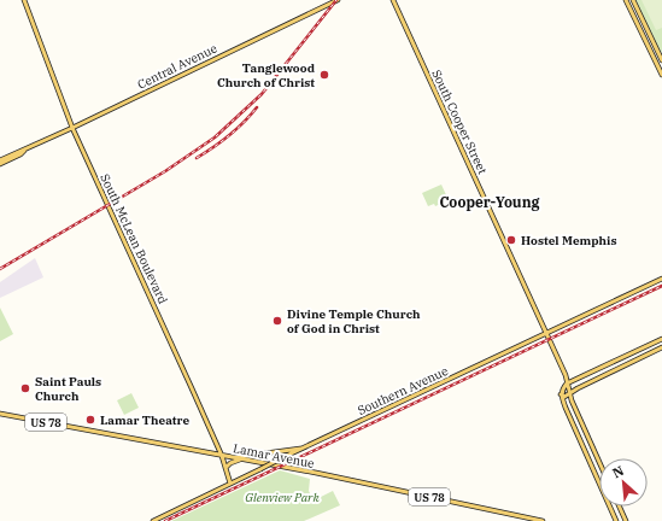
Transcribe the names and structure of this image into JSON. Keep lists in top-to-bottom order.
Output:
{
  "streets": {
    "main road": [
      "Central Avenue",
      "South Cooper Street",
      "South McLean Boulevard",
      "Southern Avenue",
      "US 78",
      "Lamar Avenue"
    ]
  },
  "crossings": [
    ["Central Avenue", "South McLean Boulevard"],
    ["South Cooper Street", "Southern Avenue"],
    ["South McLean Boulevard", "Southern Avenue"],
    ["South McLean Boulevard", "Lamar Avenue"]
  ],
  "districts": ["Cooper-Young"],
  "parks": ["Glenview Park"],
  "places": [
    "Tanglewood Church of Christ",
    "Hostel Memphis",
    "Divine Temple Church of God in Christ",
    "Saint Pauls Church",
    "Lamar Theatre"
  ],
  "north": "top left"
}
